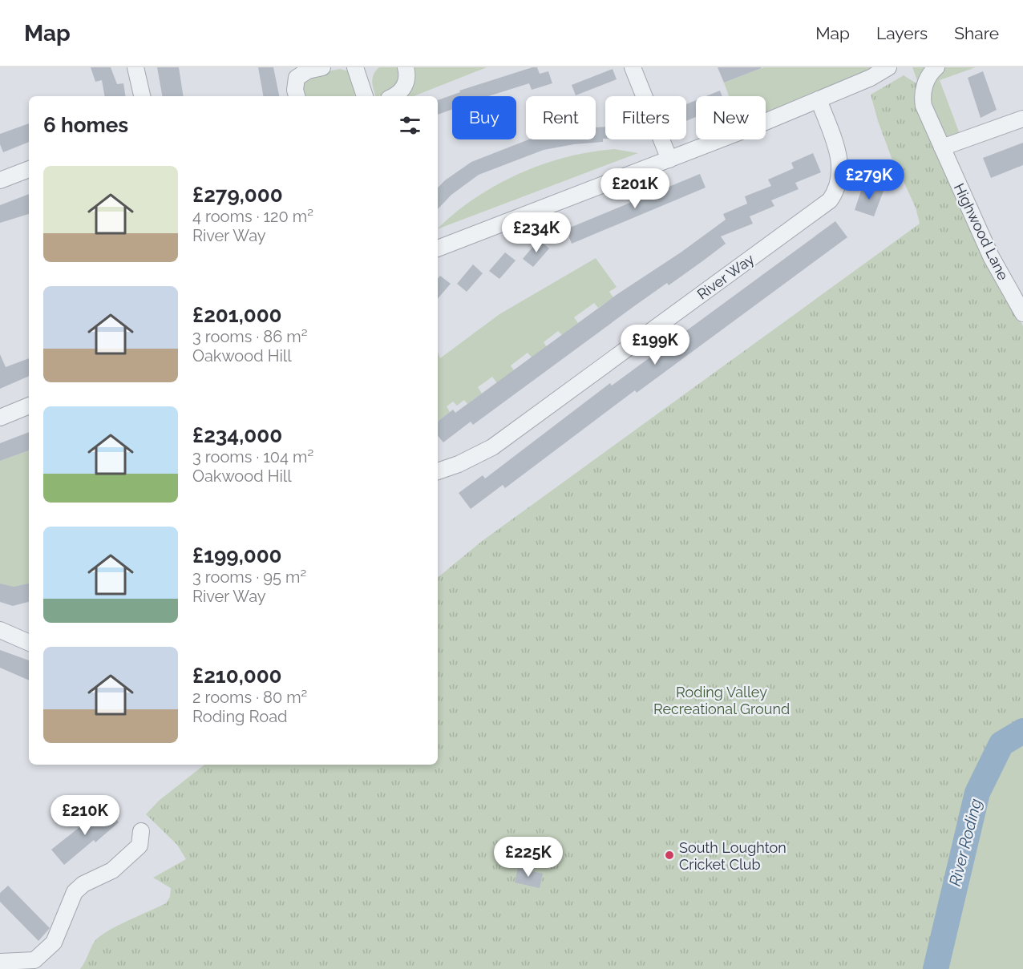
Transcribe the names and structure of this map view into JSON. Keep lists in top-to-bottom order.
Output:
{
  "streets": {
    "street": ["Highwood Lane", "River Way"]
  },
  "water": ["River Roding"],
  "parks": ["Roding Valley Recreational Ground"],
  "places": ["South Loughton Cricket Club"],
  "page": {
    "header": "Map",
    "nav": ["Map", "Layers", "Share"],
    "chip": [
      "Buy",
      "Rent",
      "Filters",
      "New"
    ],
    "heading": "6 homes",
    "list": [
      {
        "name": "£279,000",
        "note": "4 rooms · 120 m² · River Way"
      },
      {
        "name": "£201,000",
        "note": "3 rooms · 86 m² · Oakwood Hill"
      },
      {
        "name": "£234,000",
        "note": "3 rooms · 104 m² · Oakwood Hill"
      },
      {
        "name": "£199,000",
        "note": "3 rooms · 95 m² · River Way"
      },
      {
        "name": "£210,000",
        "note": "2 rooms · 80 m² · Roding Road"
      }
    ],
    "price": [
      "£279K",
      "£201K",
      "£234K",
      "£199K",
      "£210K",
      "£225K"
    ]
  }
}
